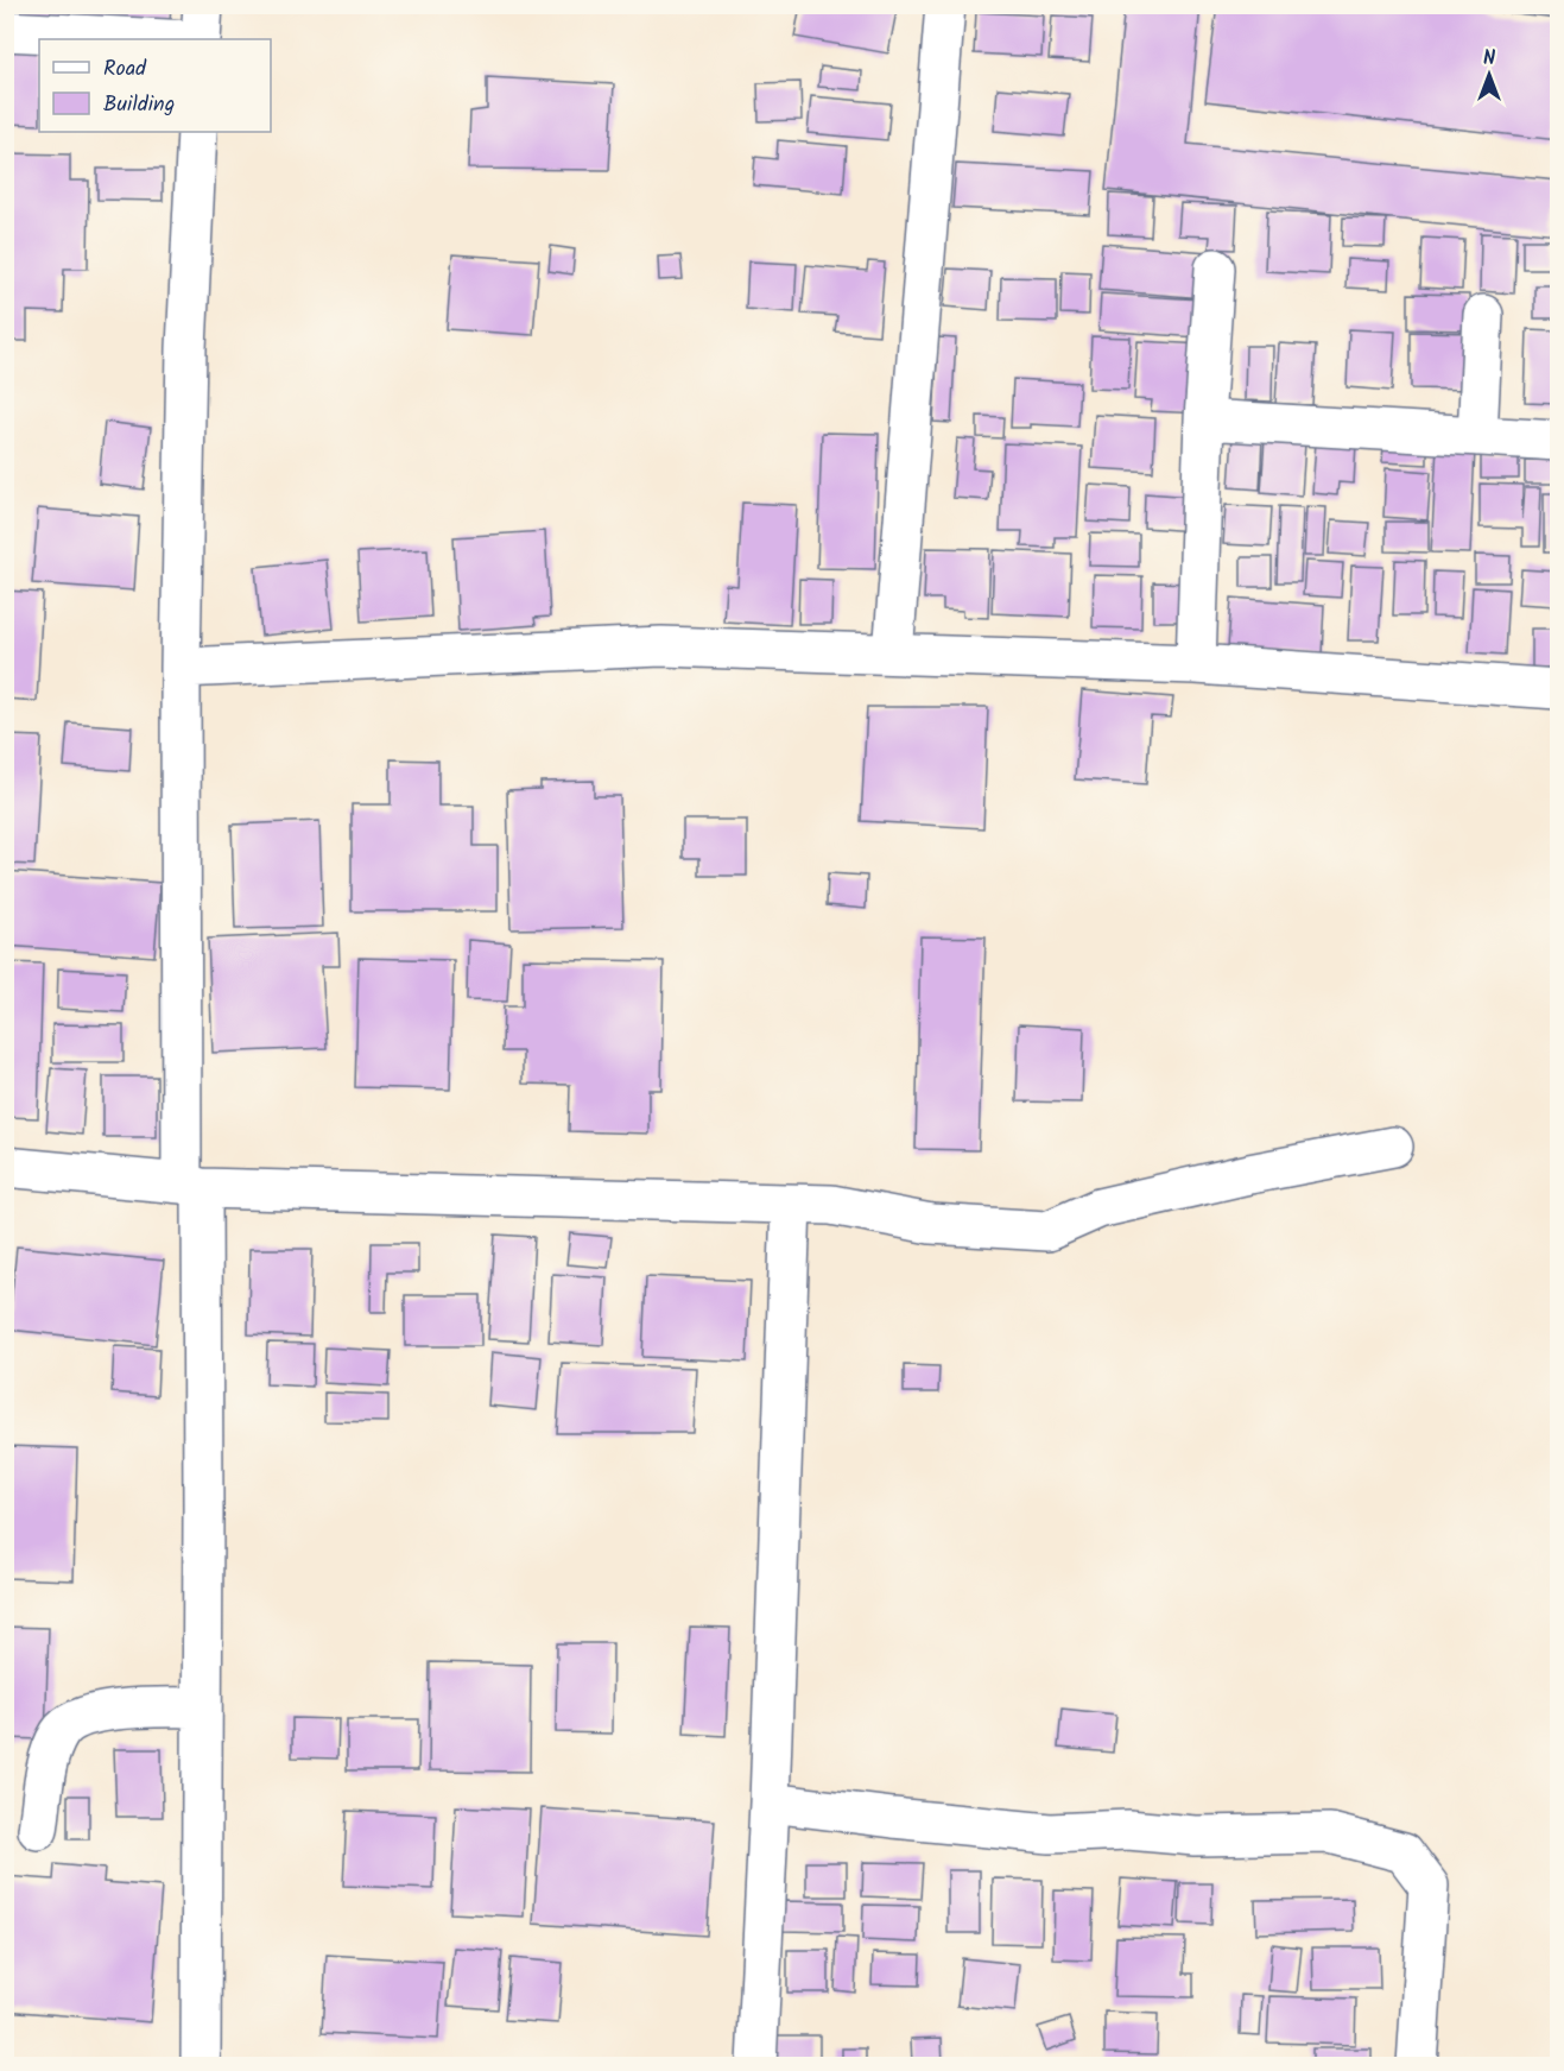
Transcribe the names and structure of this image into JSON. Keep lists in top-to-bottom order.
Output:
{
  "legend": ["Road", "Building"],
  "north": "top"
}
